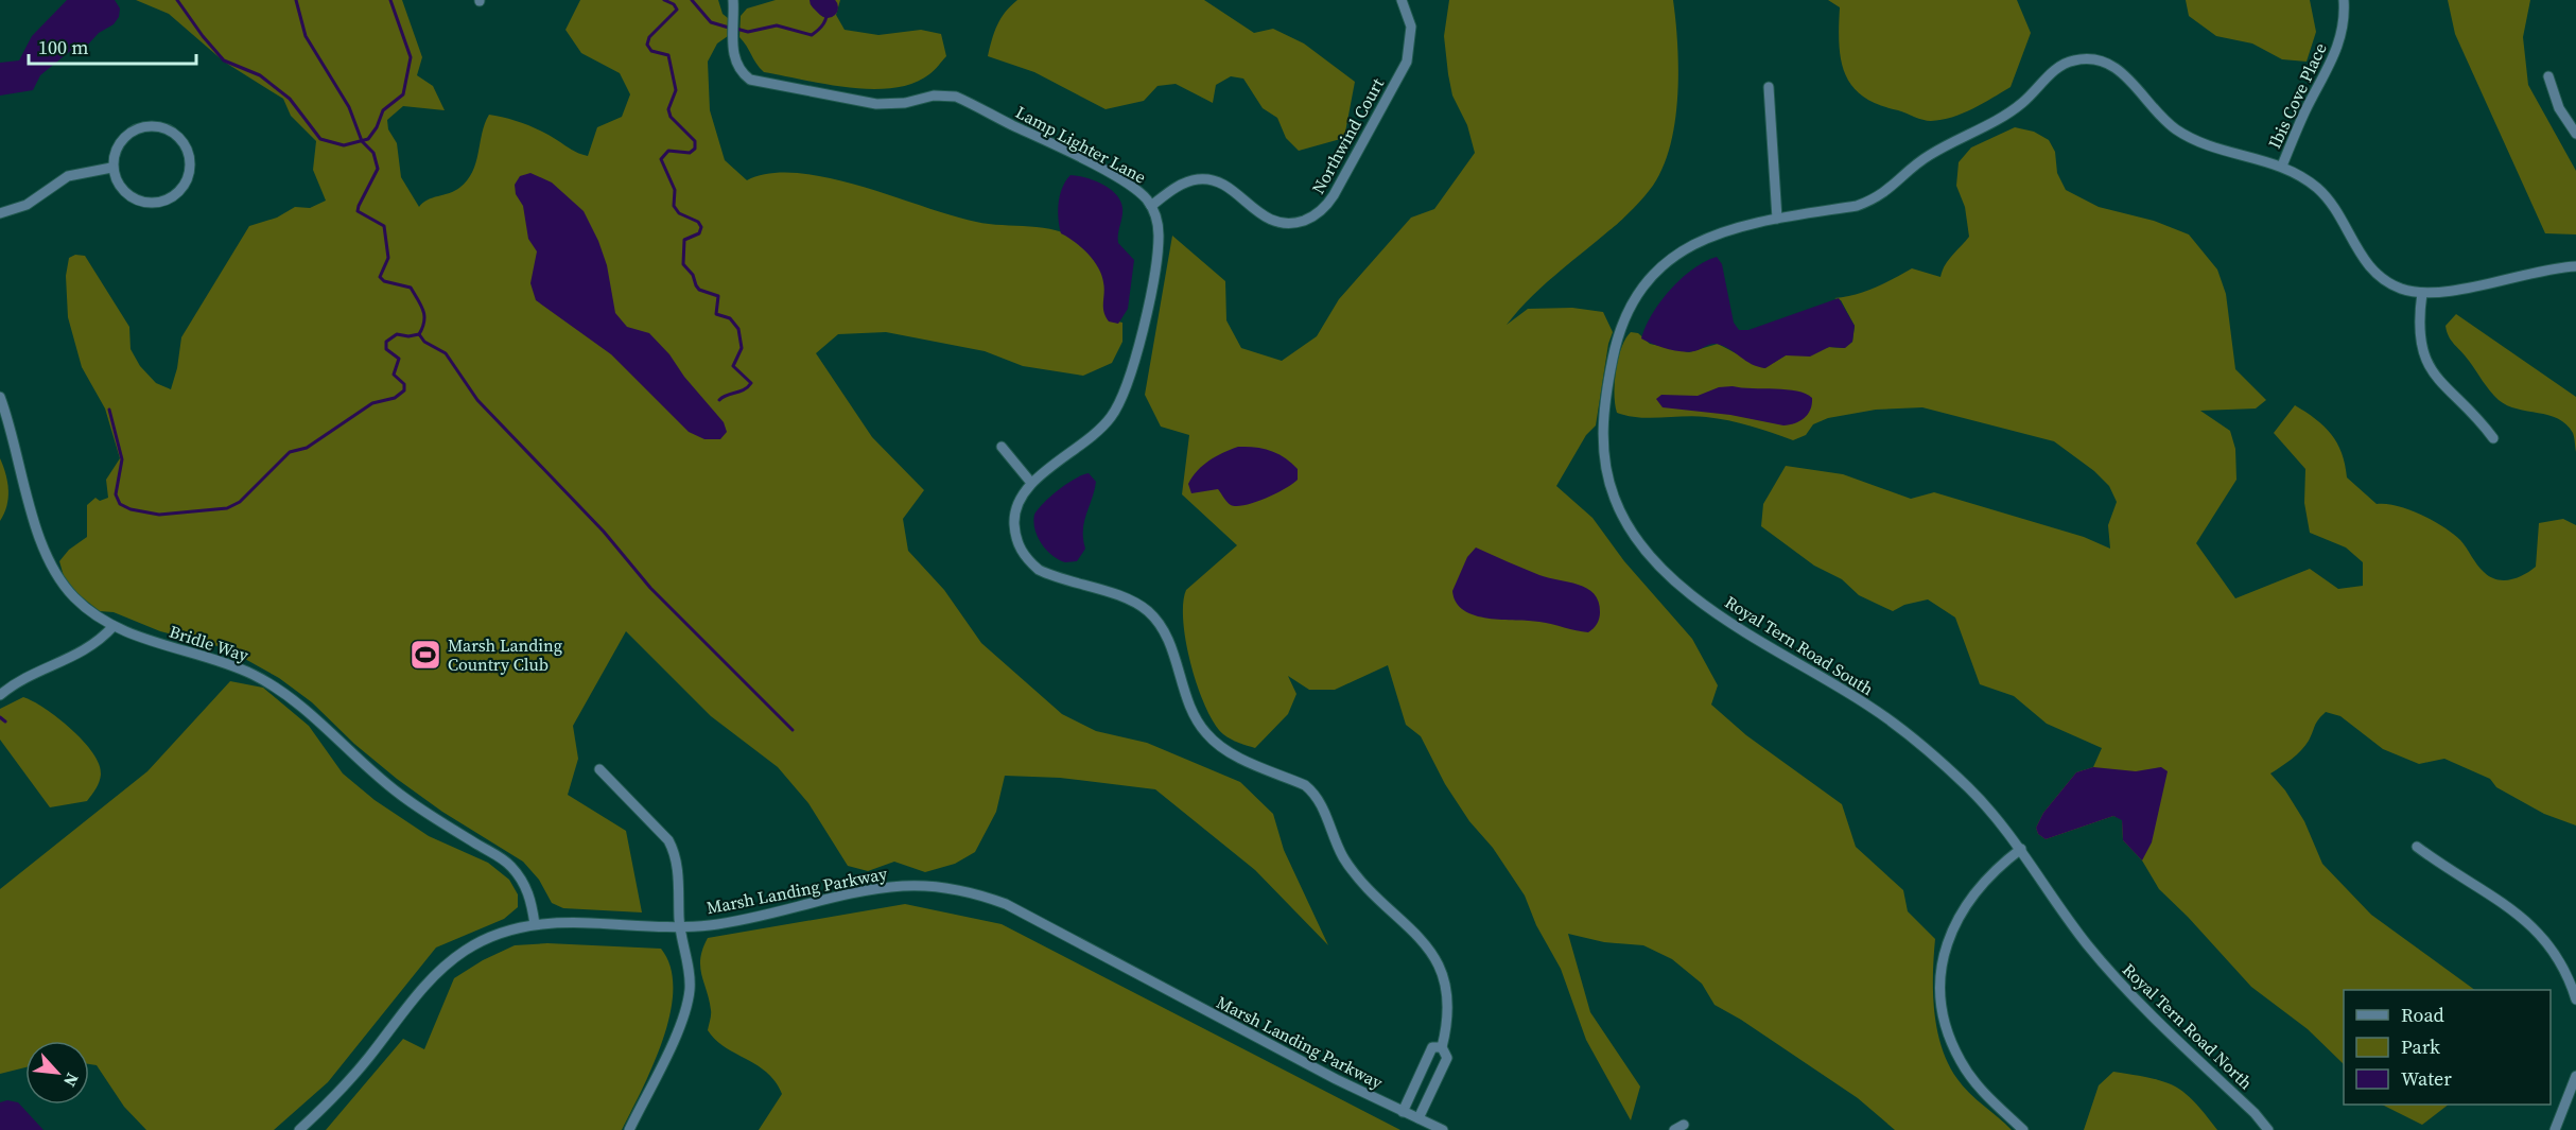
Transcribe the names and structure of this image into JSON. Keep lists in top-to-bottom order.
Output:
{
  "streets": {
    "street": [
      "Ibis Cove Place",
      "Northwind Court",
      "Lamp Lighter Lane",
      "Bridle Way",
      "Royal Tern Road South",
      "Marsh Landing Parkway",
      "Royal Tern Road North"
    ]
  },
  "crossings": [
    ["Ibis Cove Place", "Royal Tern Road South"],
    ["Northwind Court", "Lamp Lighter Lane"],
    ["Lamp Lighter Lane", "Marsh Landing Parkway"],
    ["Bridle Way", "Marsh Landing Parkway"],
    ["Royal Tern Road South", "Royal Tern Road North"]
  ],
  "places": {
    "sports": ["Marsh Landing Country Club"]
  },
  "legend": ["Road", "Park", "Water"],
  "scale_bar": "100 m",
  "north": "bottom right"
}
